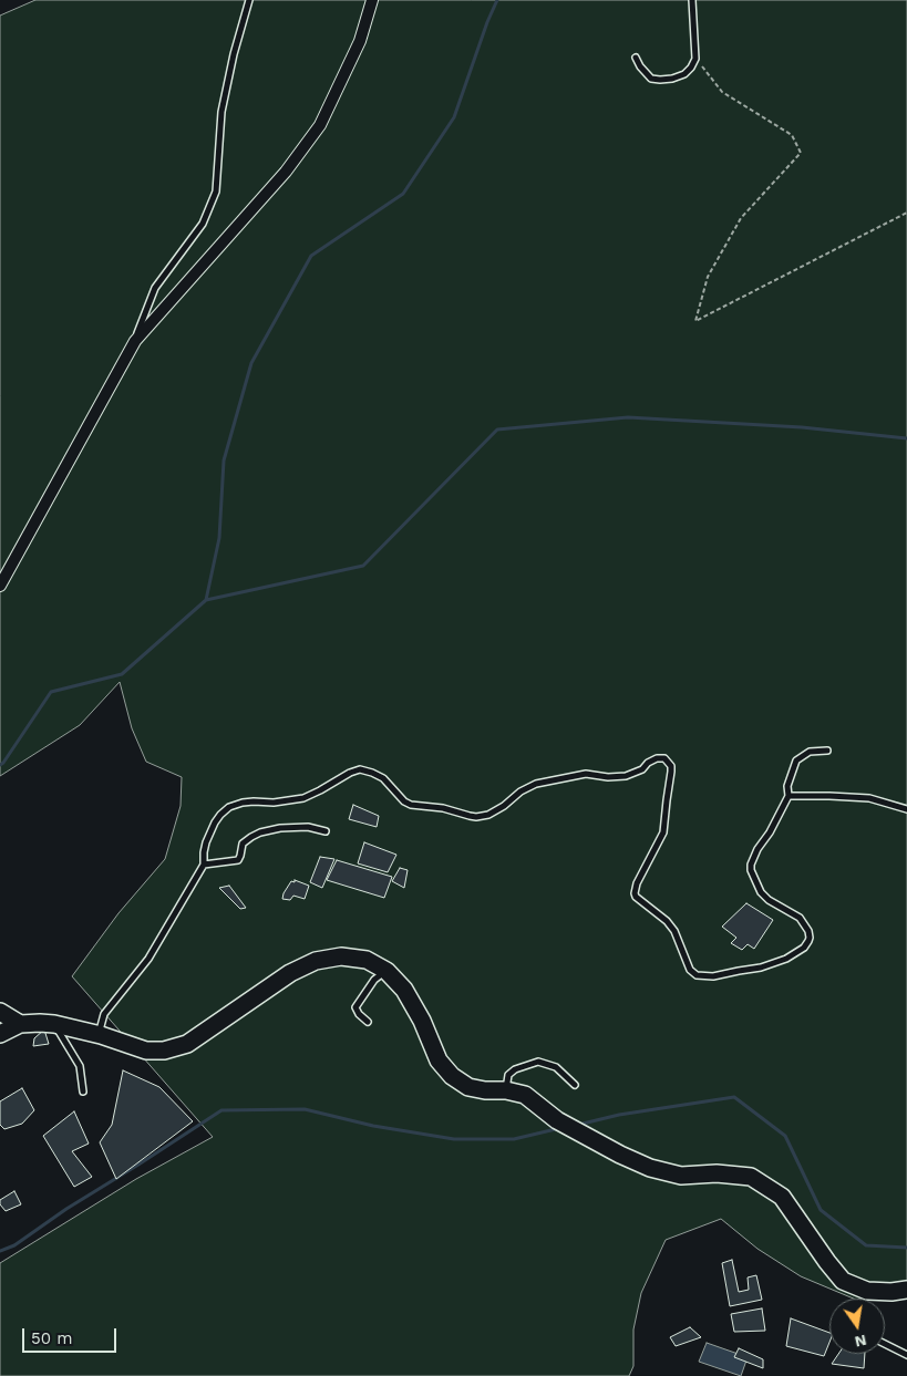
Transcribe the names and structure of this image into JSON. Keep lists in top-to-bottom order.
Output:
{
  "scale_bar": "50 m",
  "north": "bottom"
}
